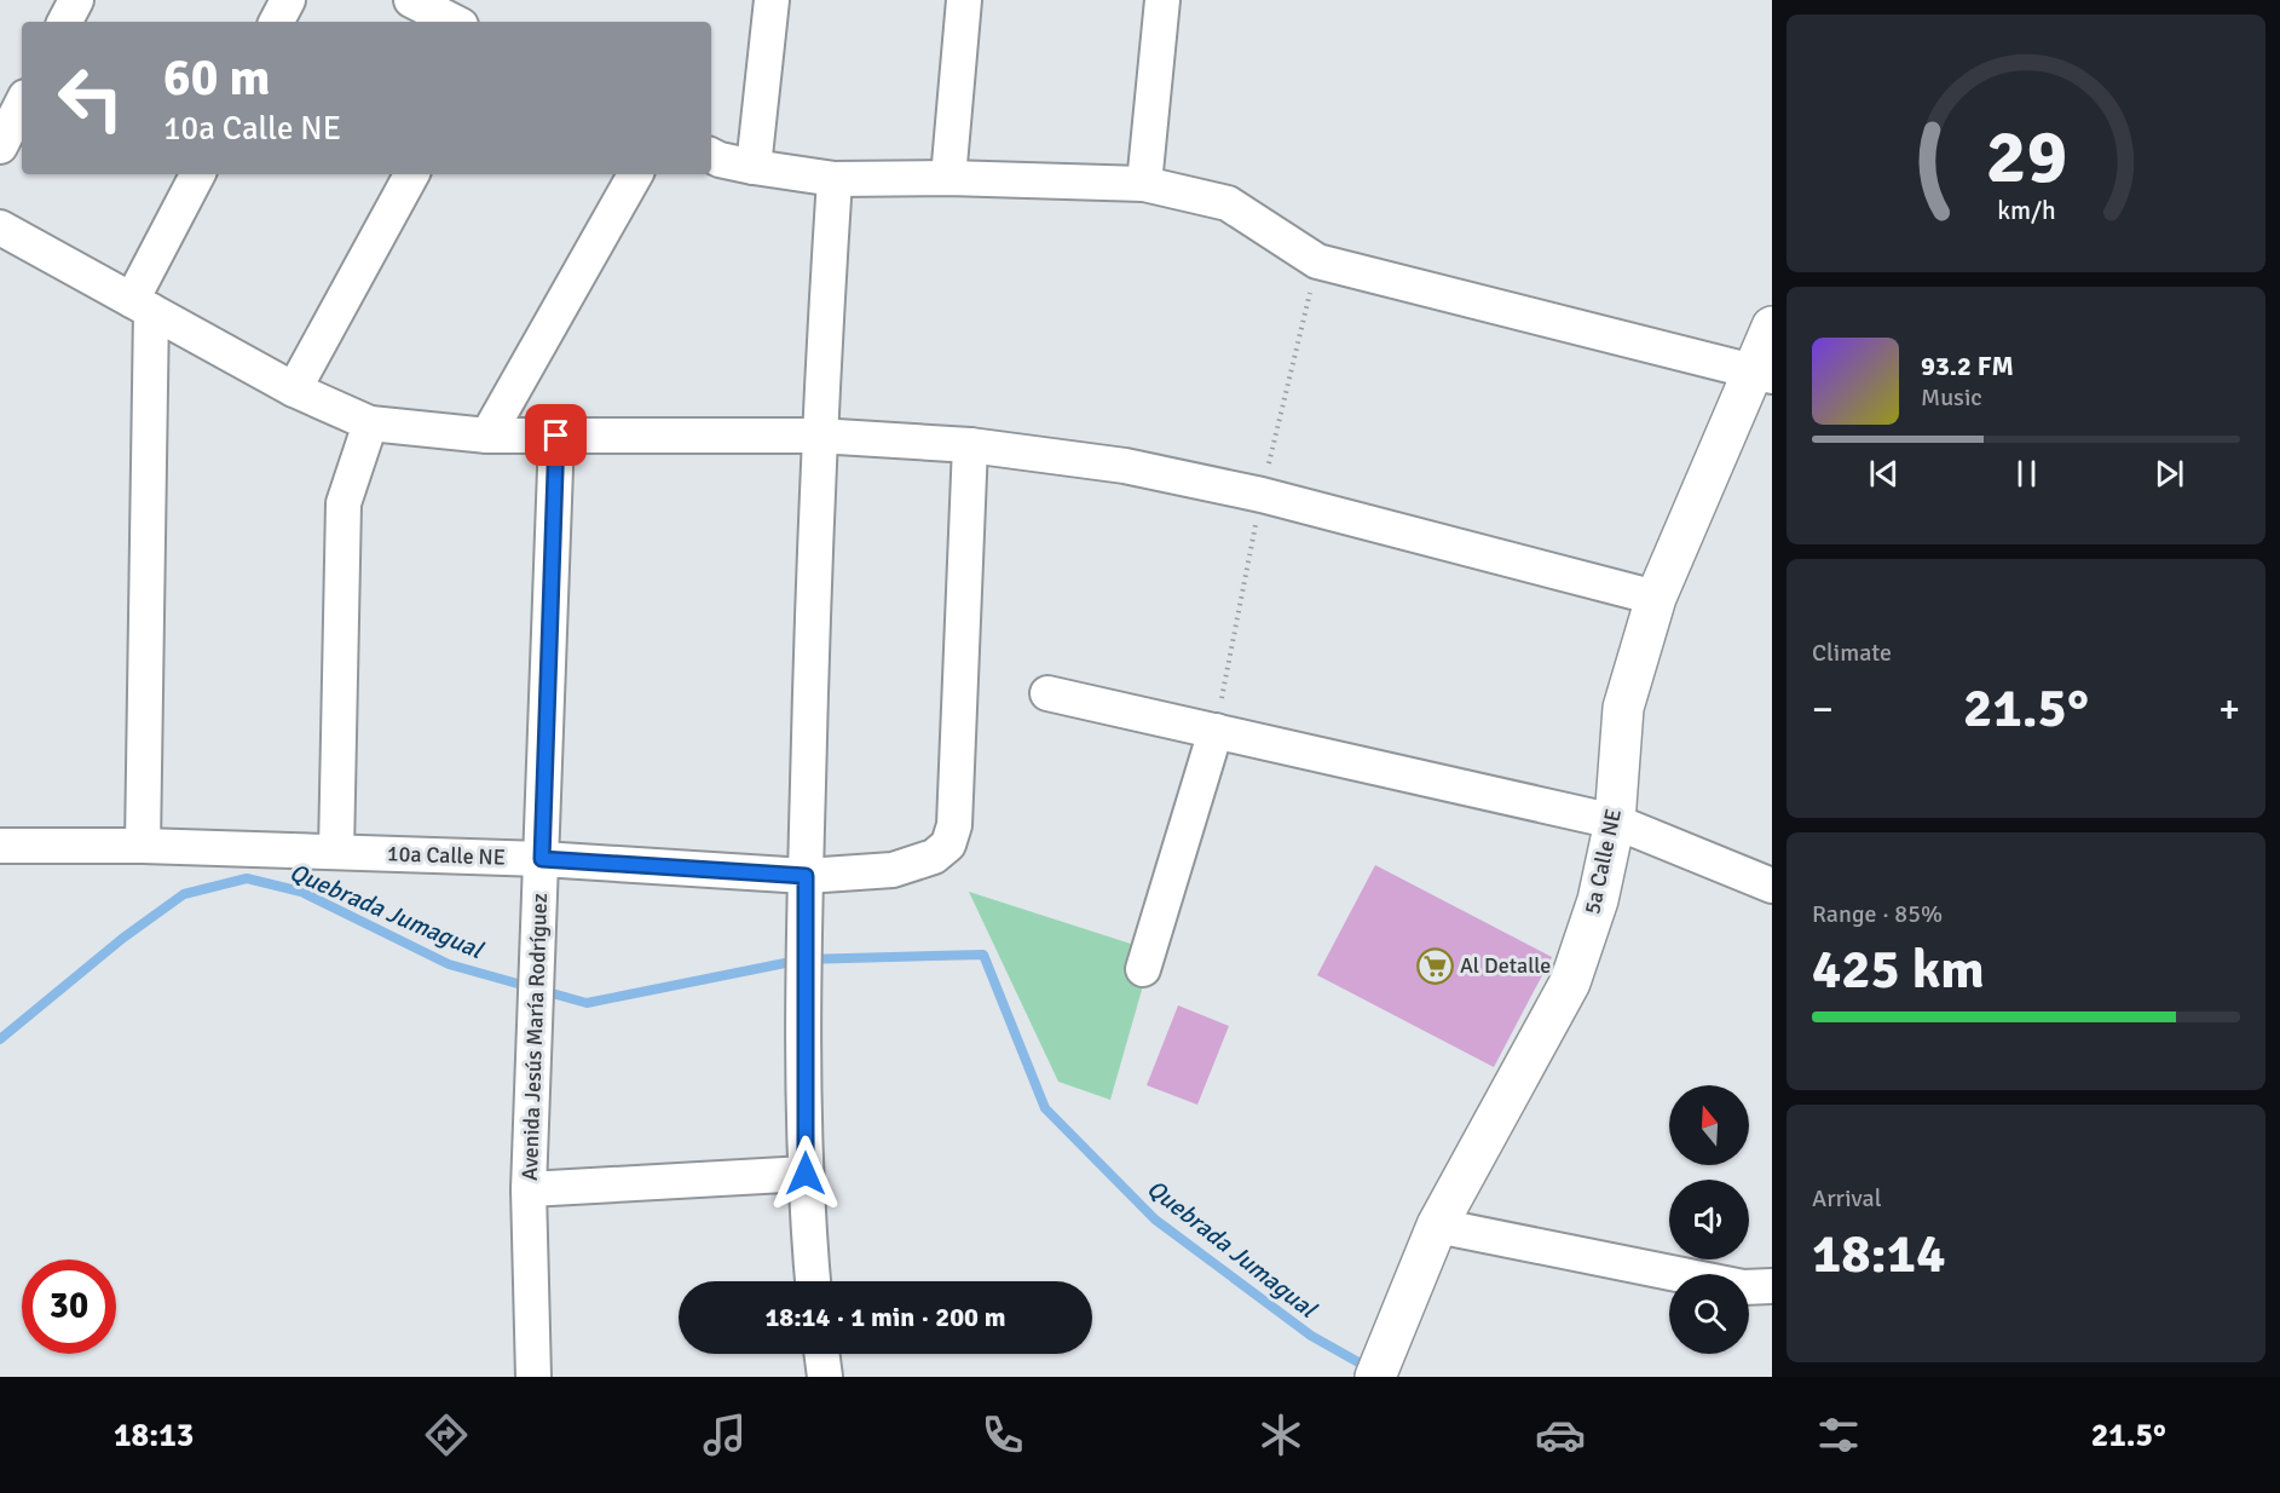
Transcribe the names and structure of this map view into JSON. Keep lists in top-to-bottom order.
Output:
{
  "streets": {
    "street": ["10a Calle NE", "5a Calle NE", "Avenida Jesús María Rodríguez"]
  },
  "crossings": [
    ["10a Calle NE", "Avenida Jesús María Rodríguez"]
  ],
  "water": ["Quebrada Jumagual"],
  "places": {
    "supermarket": ["Al Detalle"]
  },
  "north": "top",
  "page": {
    "turn": ["60 m", "10a Calle NE"],
    "song": ["93.2 FM", "Music"],
    "tile": [
      "Climate",
      ["Range · 85%", "425 km"],
      ["Arrival", "18:14"]
    ],
    "heat": ["−", "21.5°", "+"],
    "limit": "30",
    "trip": "18:14 · 1 min · 200 m",
    "tabs": ["18:13", "21.5°"],
    "gauge": ["29", "km/h"]
  }
}
